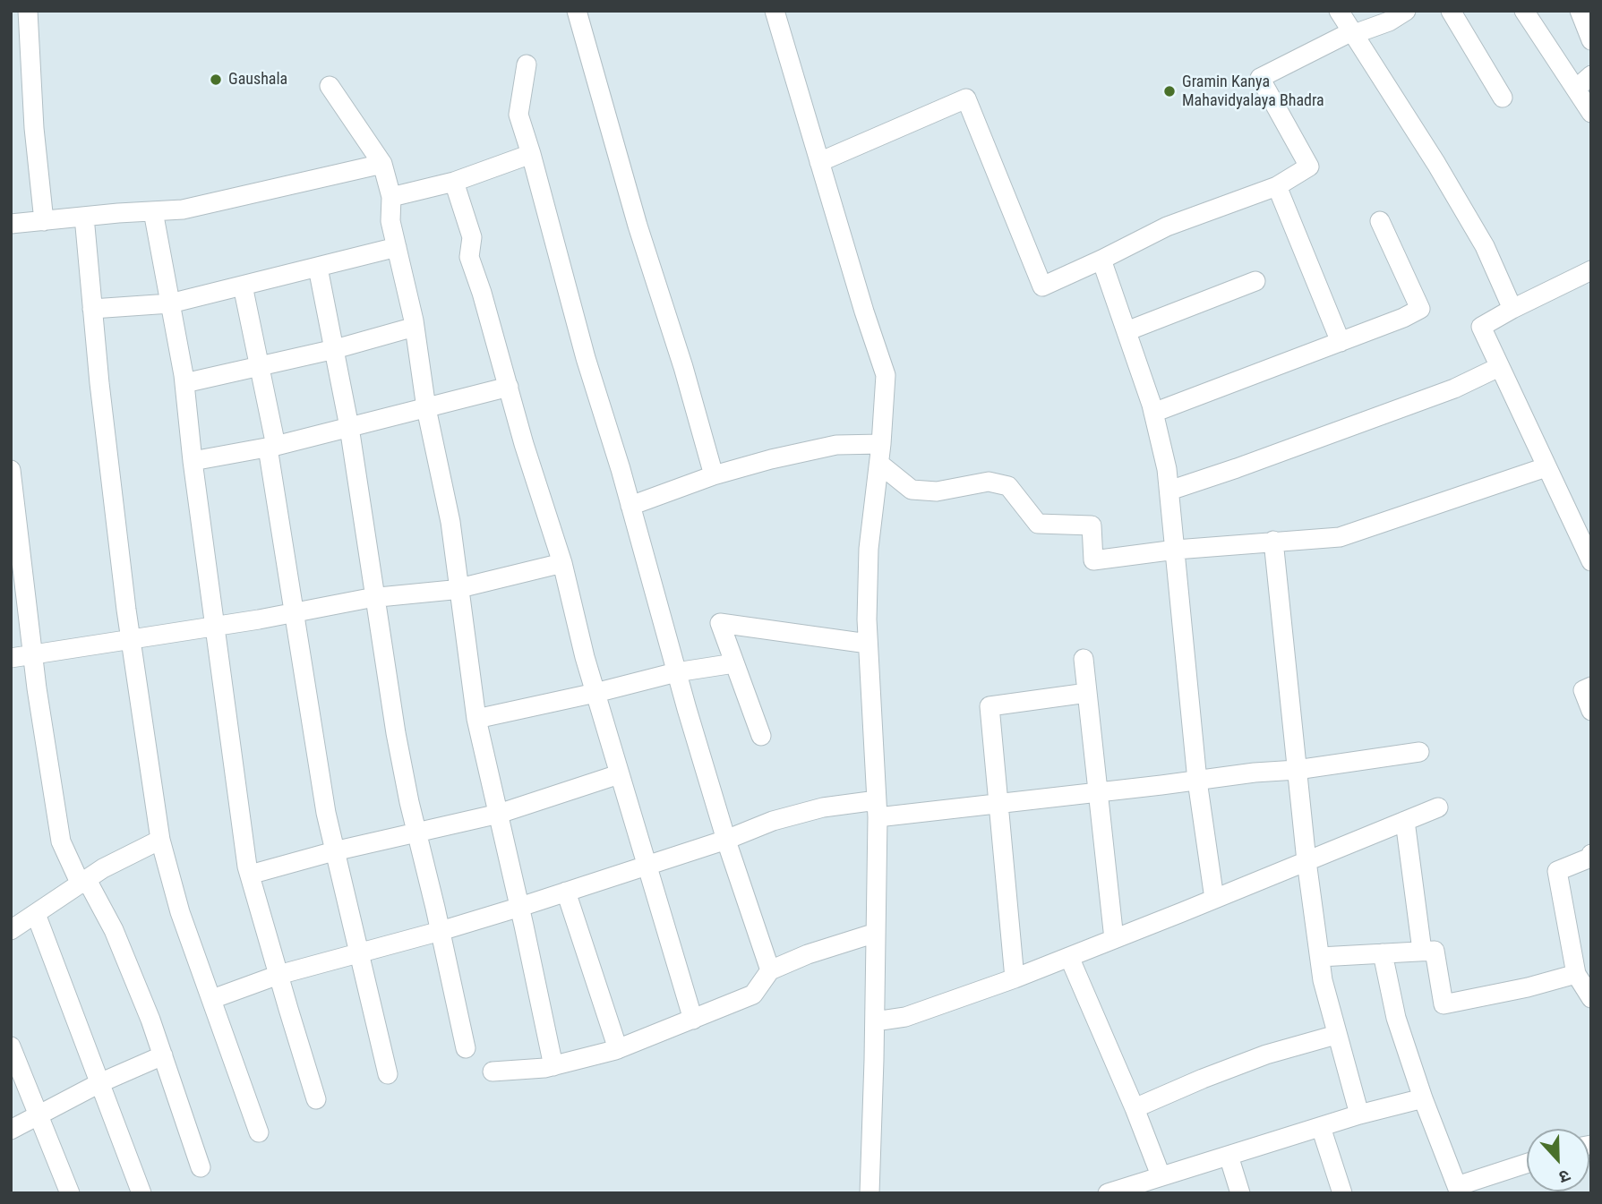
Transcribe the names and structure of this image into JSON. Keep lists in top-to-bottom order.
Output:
{
  "places": ["Gaushala", "Gramin Kanya Mahavidyalaya Bhadra"],
  "north": "bottom"
}
